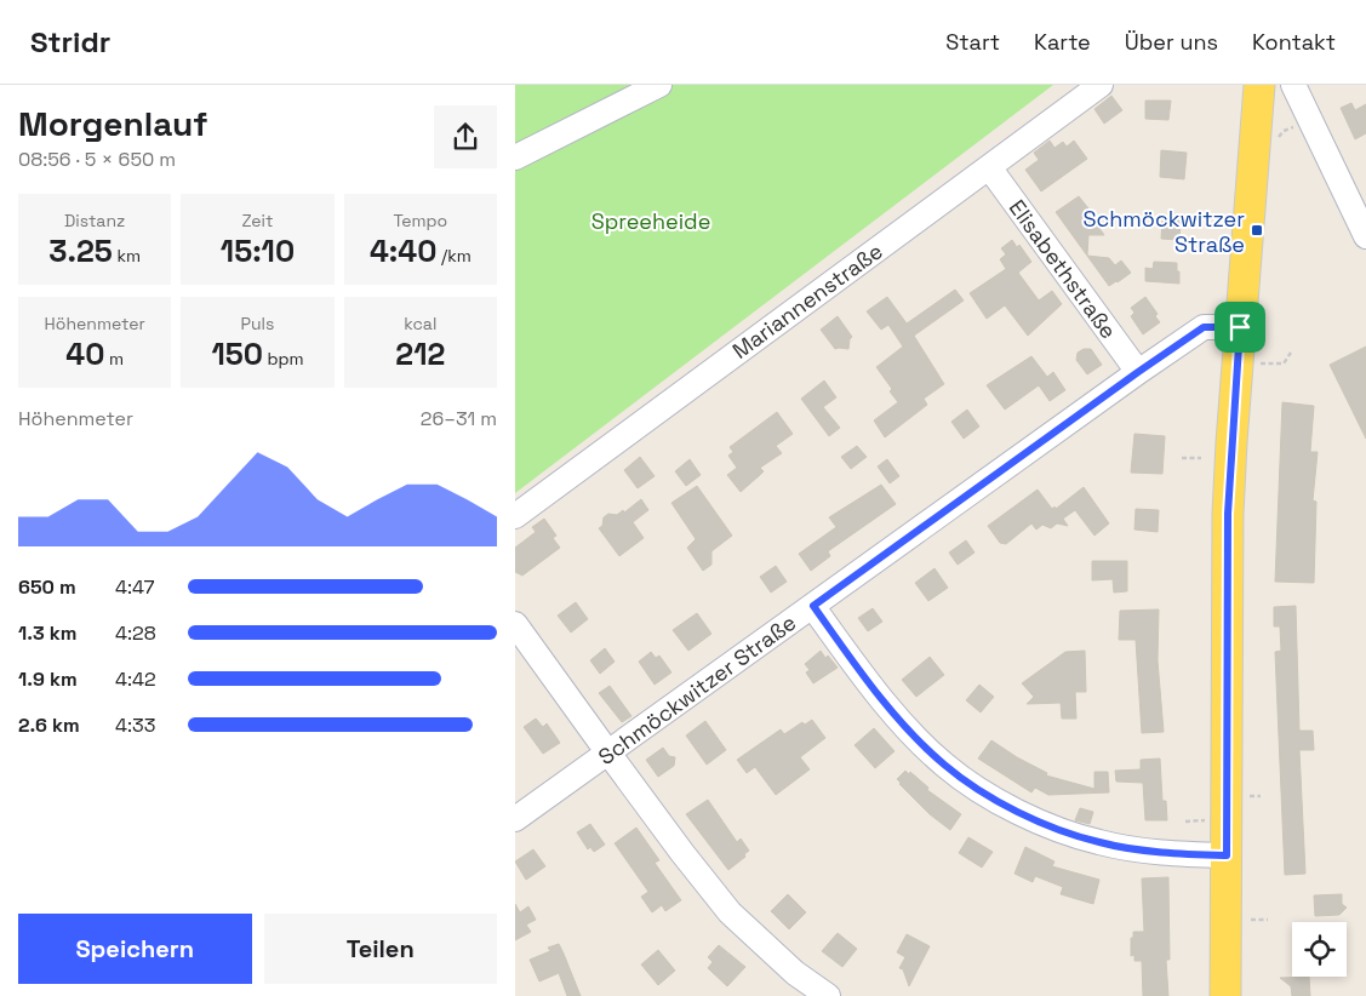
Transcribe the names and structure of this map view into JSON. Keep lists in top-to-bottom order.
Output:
{
  "streets": {
    "street": ["Elisabethstraße", "Mariannenstraße", "Schmöckwitzer Straße"]
  },
  "crossings": [
    ["Elisabethstraße", "Mariannenstraße"],
    ["Elisabethstraße", "Schmöckwitzer Straße"]
  ],
  "parks": ["Spreeheide"],
  "places": {
    "transit": ["Schmöckwitzer Straße"]
  },
  "page": {
    "header": "Stridr",
    "nav": [
      "Start",
      "Karte",
      "Über uns",
      "Kontakt"
    ],
    "heading": ["Morgenlauf", "08:56 · 5 × 650 m"],
    "stats": [
      ["Distanz", "3.25 km"],
      ["Zeit", "15:10"],
      ["Tempo", "4:40 /km"],
      ["Höhenmeter", "40 m"],
      ["Puls", "150 bpm"],
      ["kcal", "212"]
    ],
    "chart": ["Höhenmeter", "26–31 m"],
    "list": [
      {
        "name": "650 m",
        "note": "4:47"
      },
      {
        "name": "1.3 km",
        "note": "4:28"
      },
      {
        "name": "1.9 km",
        "note": "4:42"
      },
      {
        "name": "2.6 km",
        "note": "4:33"
      }
    ],
    "buttons": ["Speichern", "Teilen"]
  }
}
